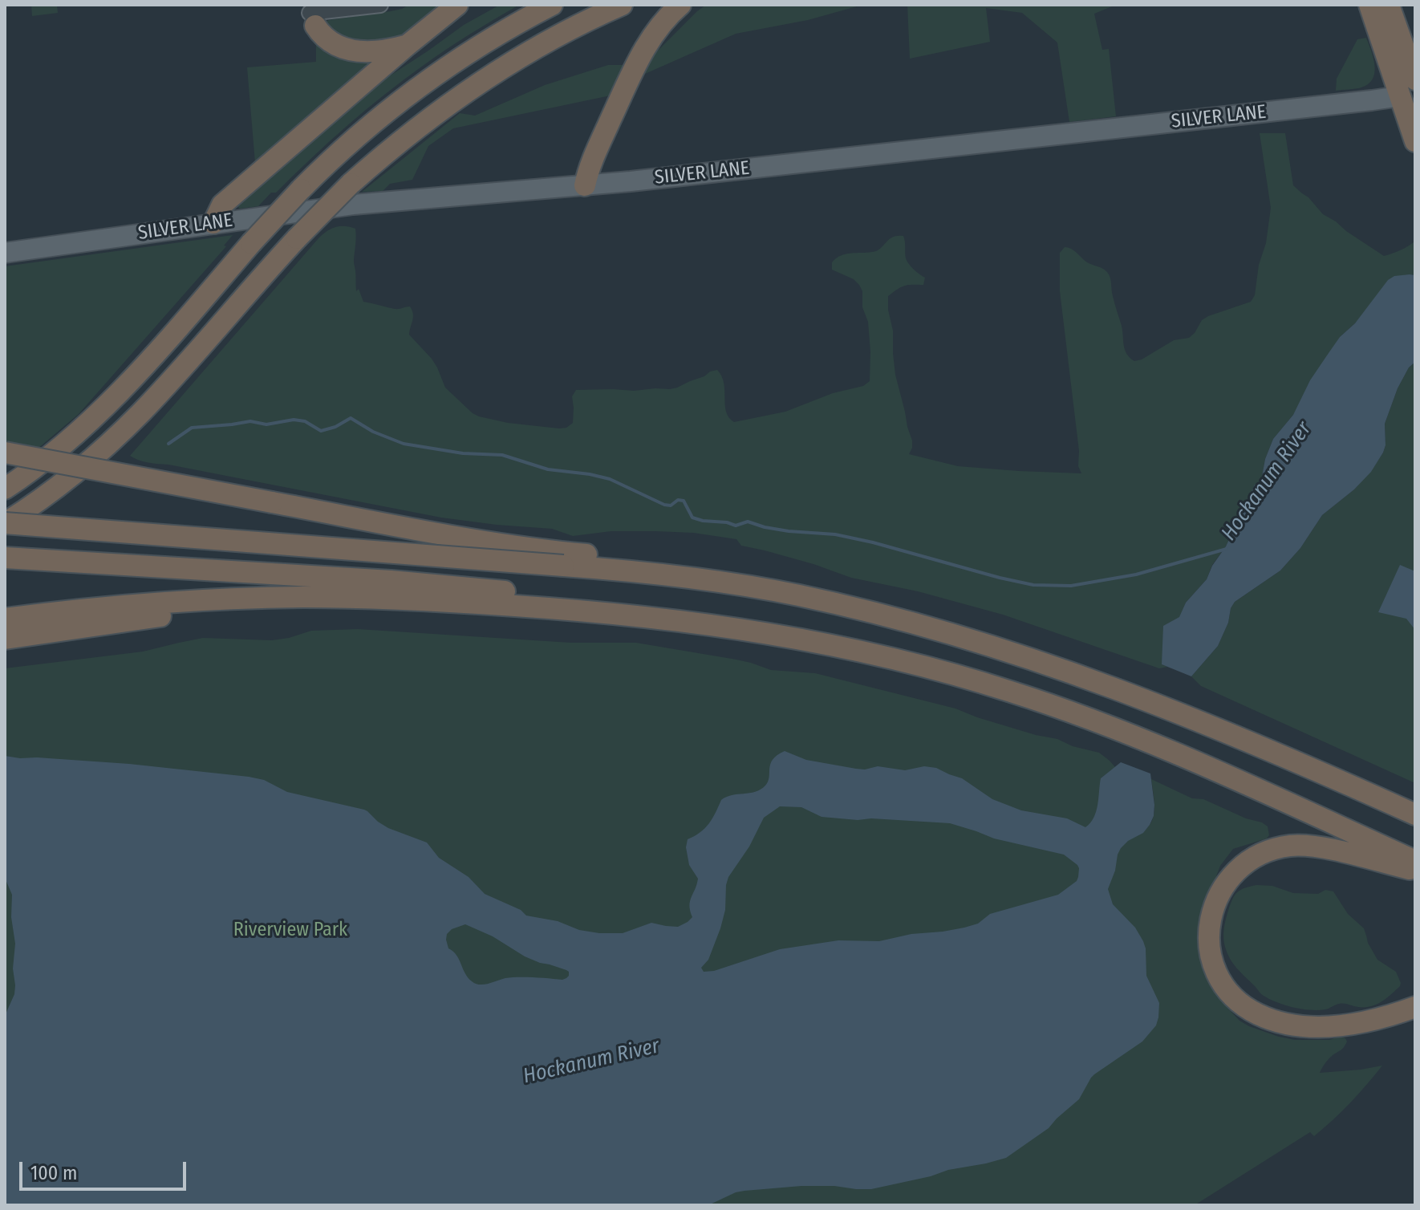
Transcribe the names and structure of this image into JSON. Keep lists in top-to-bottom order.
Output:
{
  "streets": {
    "main road": ["SILVER LANE"]
  },
  "water": ["Hockanum River"],
  "parks": ["Riverview Park"],
  "scale_bar": "100 m"
}
